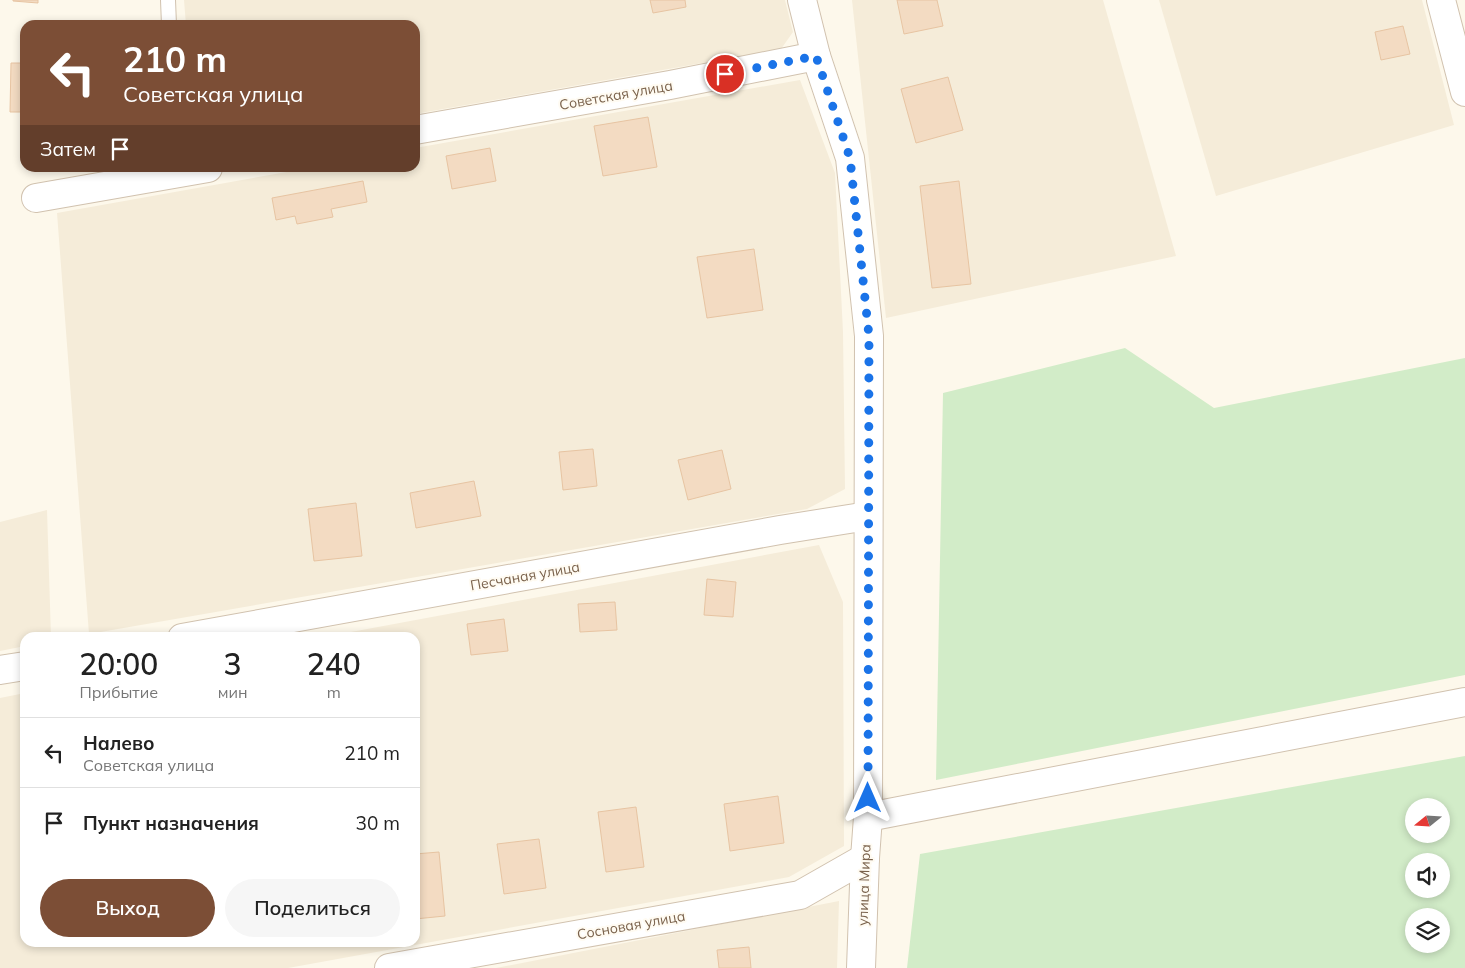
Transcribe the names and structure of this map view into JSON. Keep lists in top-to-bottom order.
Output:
{
  "streets": {
    "street": [
      "Советская улица",
      "Песчаная улица",
      "улица Мира",
      "Сосновая улица"
    ]
  },
  "crossings": [
    ["Советская улица", "улица Мира"],
    ["Песчаная улица", "улица Мира"],
    ["улица Мира", "Сосновая улица"]
  ],
  "north": "left",
  "page": {
    "turn": ["210 m", "Советская улица"],
    "then": "Затем",
    "eta": [
      "20:00",
      "Прибытие",
      "3",
      "мин",
      "240",
      "m"
    ],
    "list": [
      {
        "name": "Налево",
        "note": "Советская улица",
        "value": "210 m"
      },
      {
        "name": "Пункт назначения",
        "value": "30 m"
      }
    ],
    "buttons": ["Выход", "Поделиться"]
  }
}
